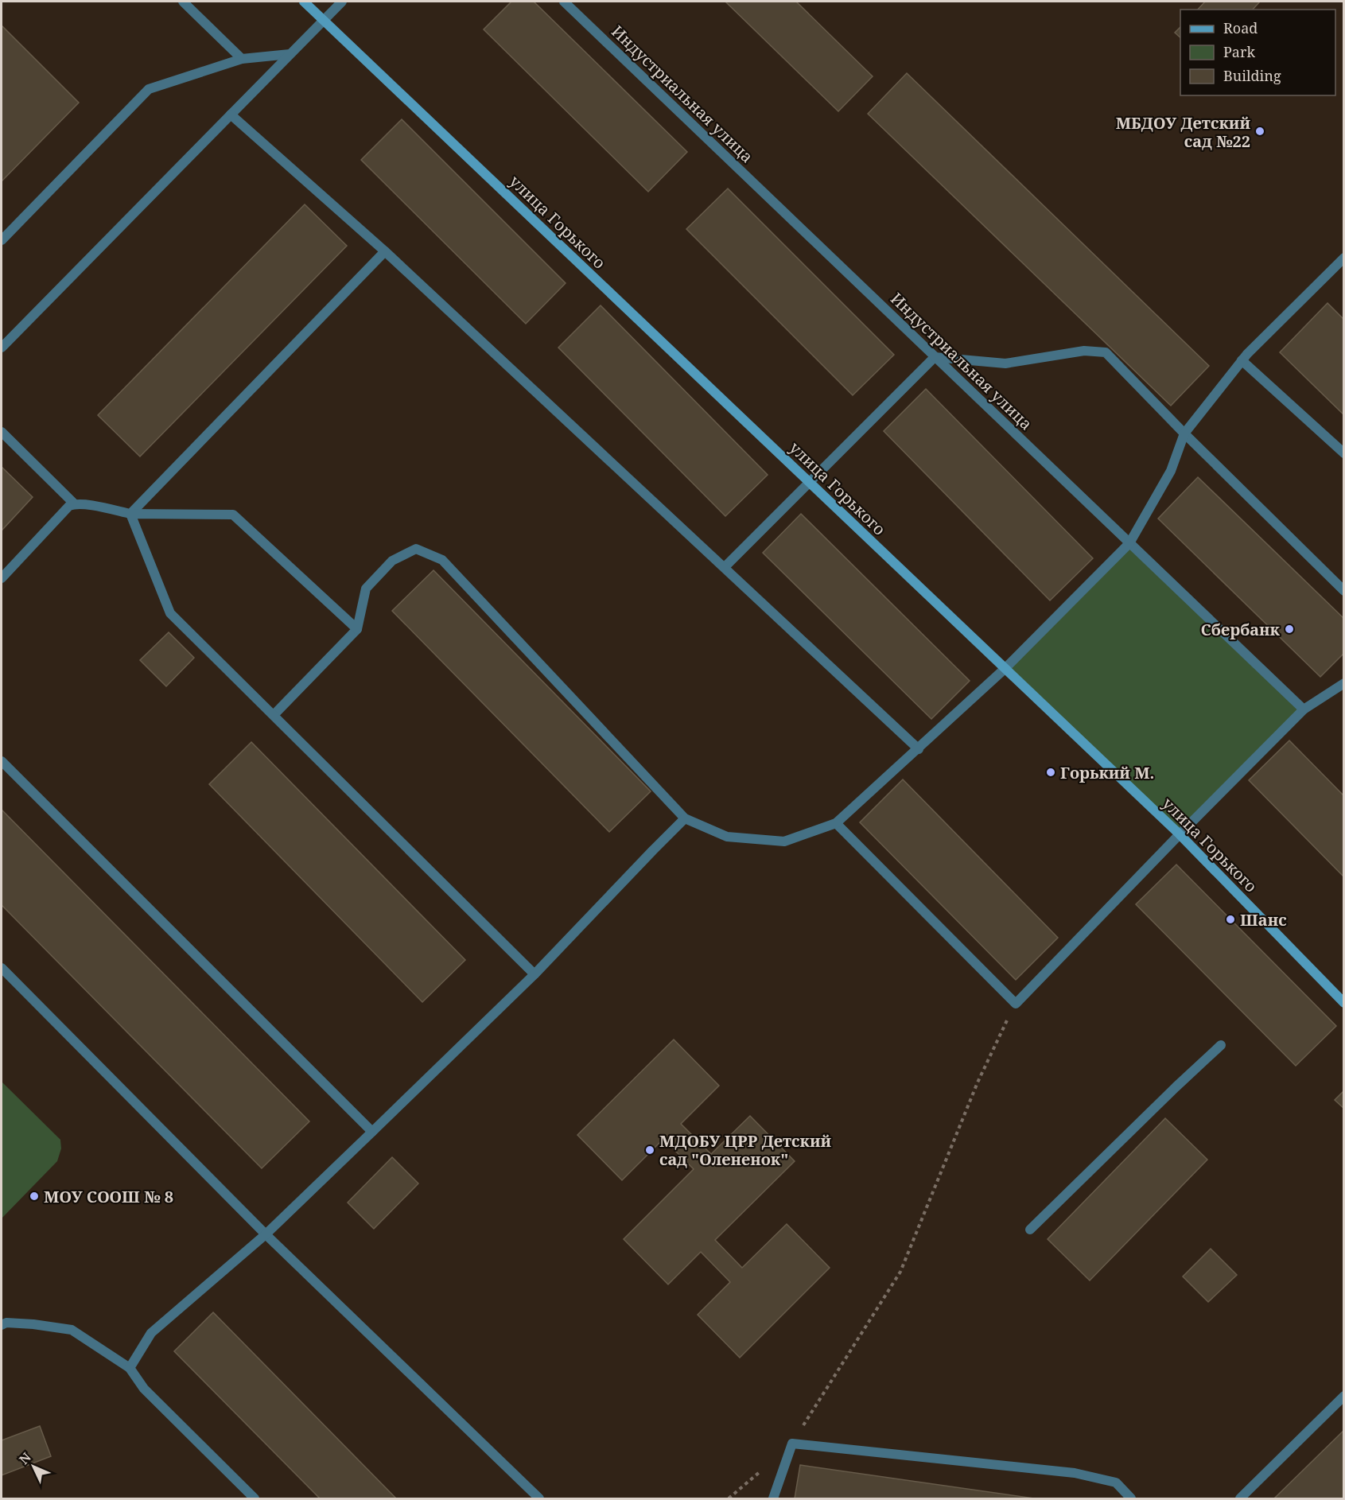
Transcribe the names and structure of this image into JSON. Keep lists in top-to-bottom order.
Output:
{
  "streets": {
    "street": ["Индустриальная улица", "улица Горького"]
  },
  "places": [
    "МБДОУ Детский сад №22",
    "Сбербанк",
    "Горький М.",
    "Шанс",
    "МДОБУ ЦРР Детский сад \"Олененок\"",
    "МОУ СООШ № 8"
  ],
  "legend": ["Road", "Park", "Building"],
  "north": "top left"
}
